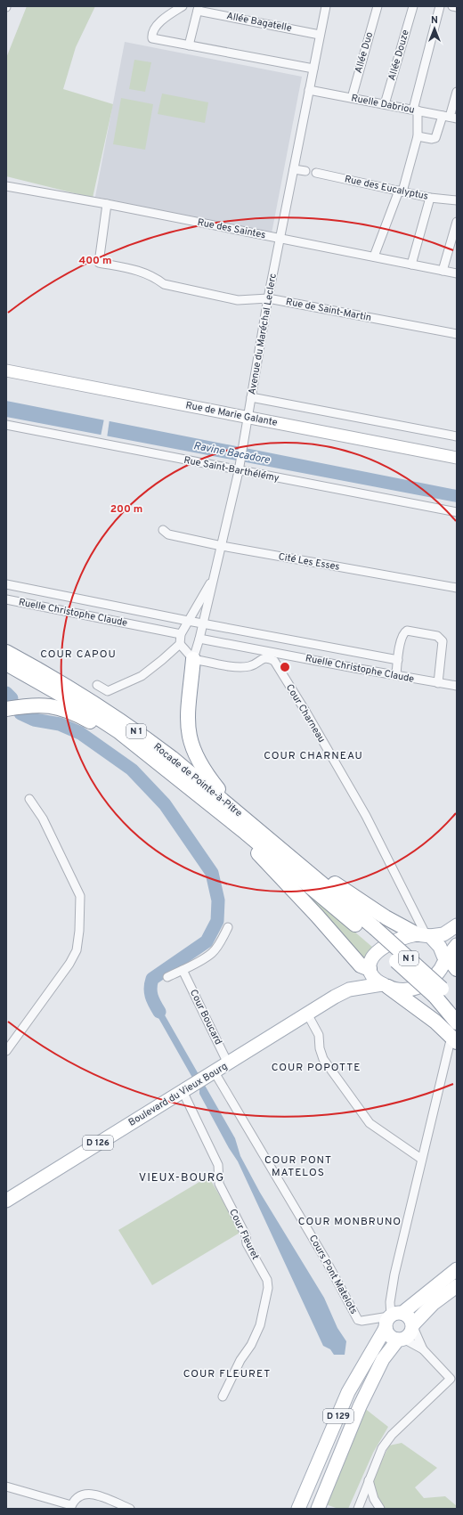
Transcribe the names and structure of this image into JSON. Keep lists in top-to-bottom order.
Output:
{
  "streets": {
    "highway": ["N 1", "Rocade de Pointe-à-Pitre"],
    "main road": [
      "Rue de Marie Galante",
      "Boulevard du Vieux Bourg",
      "D 126",
      "D 129"
    ],
    "street": [
      "Allée Bagatelle",
      "Allée Duo",
      "Allée Douze",
      "Ruelle Dabriou",
      "Rue des Eucalyptus",
      "Rue des Saintes",
      "Rue de Saint-Martin",
      "Avenue du Maréchal Leclerc",
      "Rue Saint-Barthélémy",
      "Cité Les Esses",
      "Ruelle Christophe Claude",
      "Cour Charneau",
      "Cour Boucard",
      "Cour Fleuret",
      "Cours Pont Matelots"
    ]
  },
  "crossings": [
    ["Allée Bagatelle", "Avenue du Maréchal Leclerc"],
    ["Allée Duo", "Ruelle Dabriou"],
    ["Allée Douze", "Ruelle Dabriou"],
    ["Ruelle Dabriou", "Avenue du Maréchal Leclerc"],
    ["Rue des Saintes", "Rue de Saint-Martin"],
    ["Rue des Saintes", "Avenue du Maréchal Leclerc"],
    ["Rue de Saint-Martin", "Avenue du Maréchal Leclerc"],
    ["Avenue du Maréchal Leclerc", "Rue de Marie Galante"],
    ["Avenue du Maréchal Leclerc", "Rue Saint-Barthélémy"],
    ["Avenue du Maréchal Leclerc", "Cité Les Esses"],
    ["Avenue du Maréchal Leclerc", "Ruelle Christophe Claude"],
    ["Avenue du Maréchal Leclerc", "Cour Charneau"],
    ["Cour Charneau", "Boulevard du Vieux Bourg"],
    ["N 1", "Rocade de Pointe-à-Pitre"],
    ["Cour Boucard", "Boulevard du Vieux Bourg"],
    ["Boulevard du Vieux Bourg", "Cour Fleuret"],
    ["Boulevard du Vieux Bourg", "Cours Pont Matelots"],
    ["Cours Pont Matelots", "D 129"]
  ],
  "districts": [
    "COUR CAPOU",
    "COUR CHARNEAU",
    "COUR POPOTTE",
    "COUR PONT MATELOS",
    "VIEUX-BOURG",
    "COUR MONBRUNO",
    "COUR FLEURET"
  ],
  "water": ["Ravine Bacadore"],
  "north": "top",
  "rings": ["400 m", "200 m"]
}
